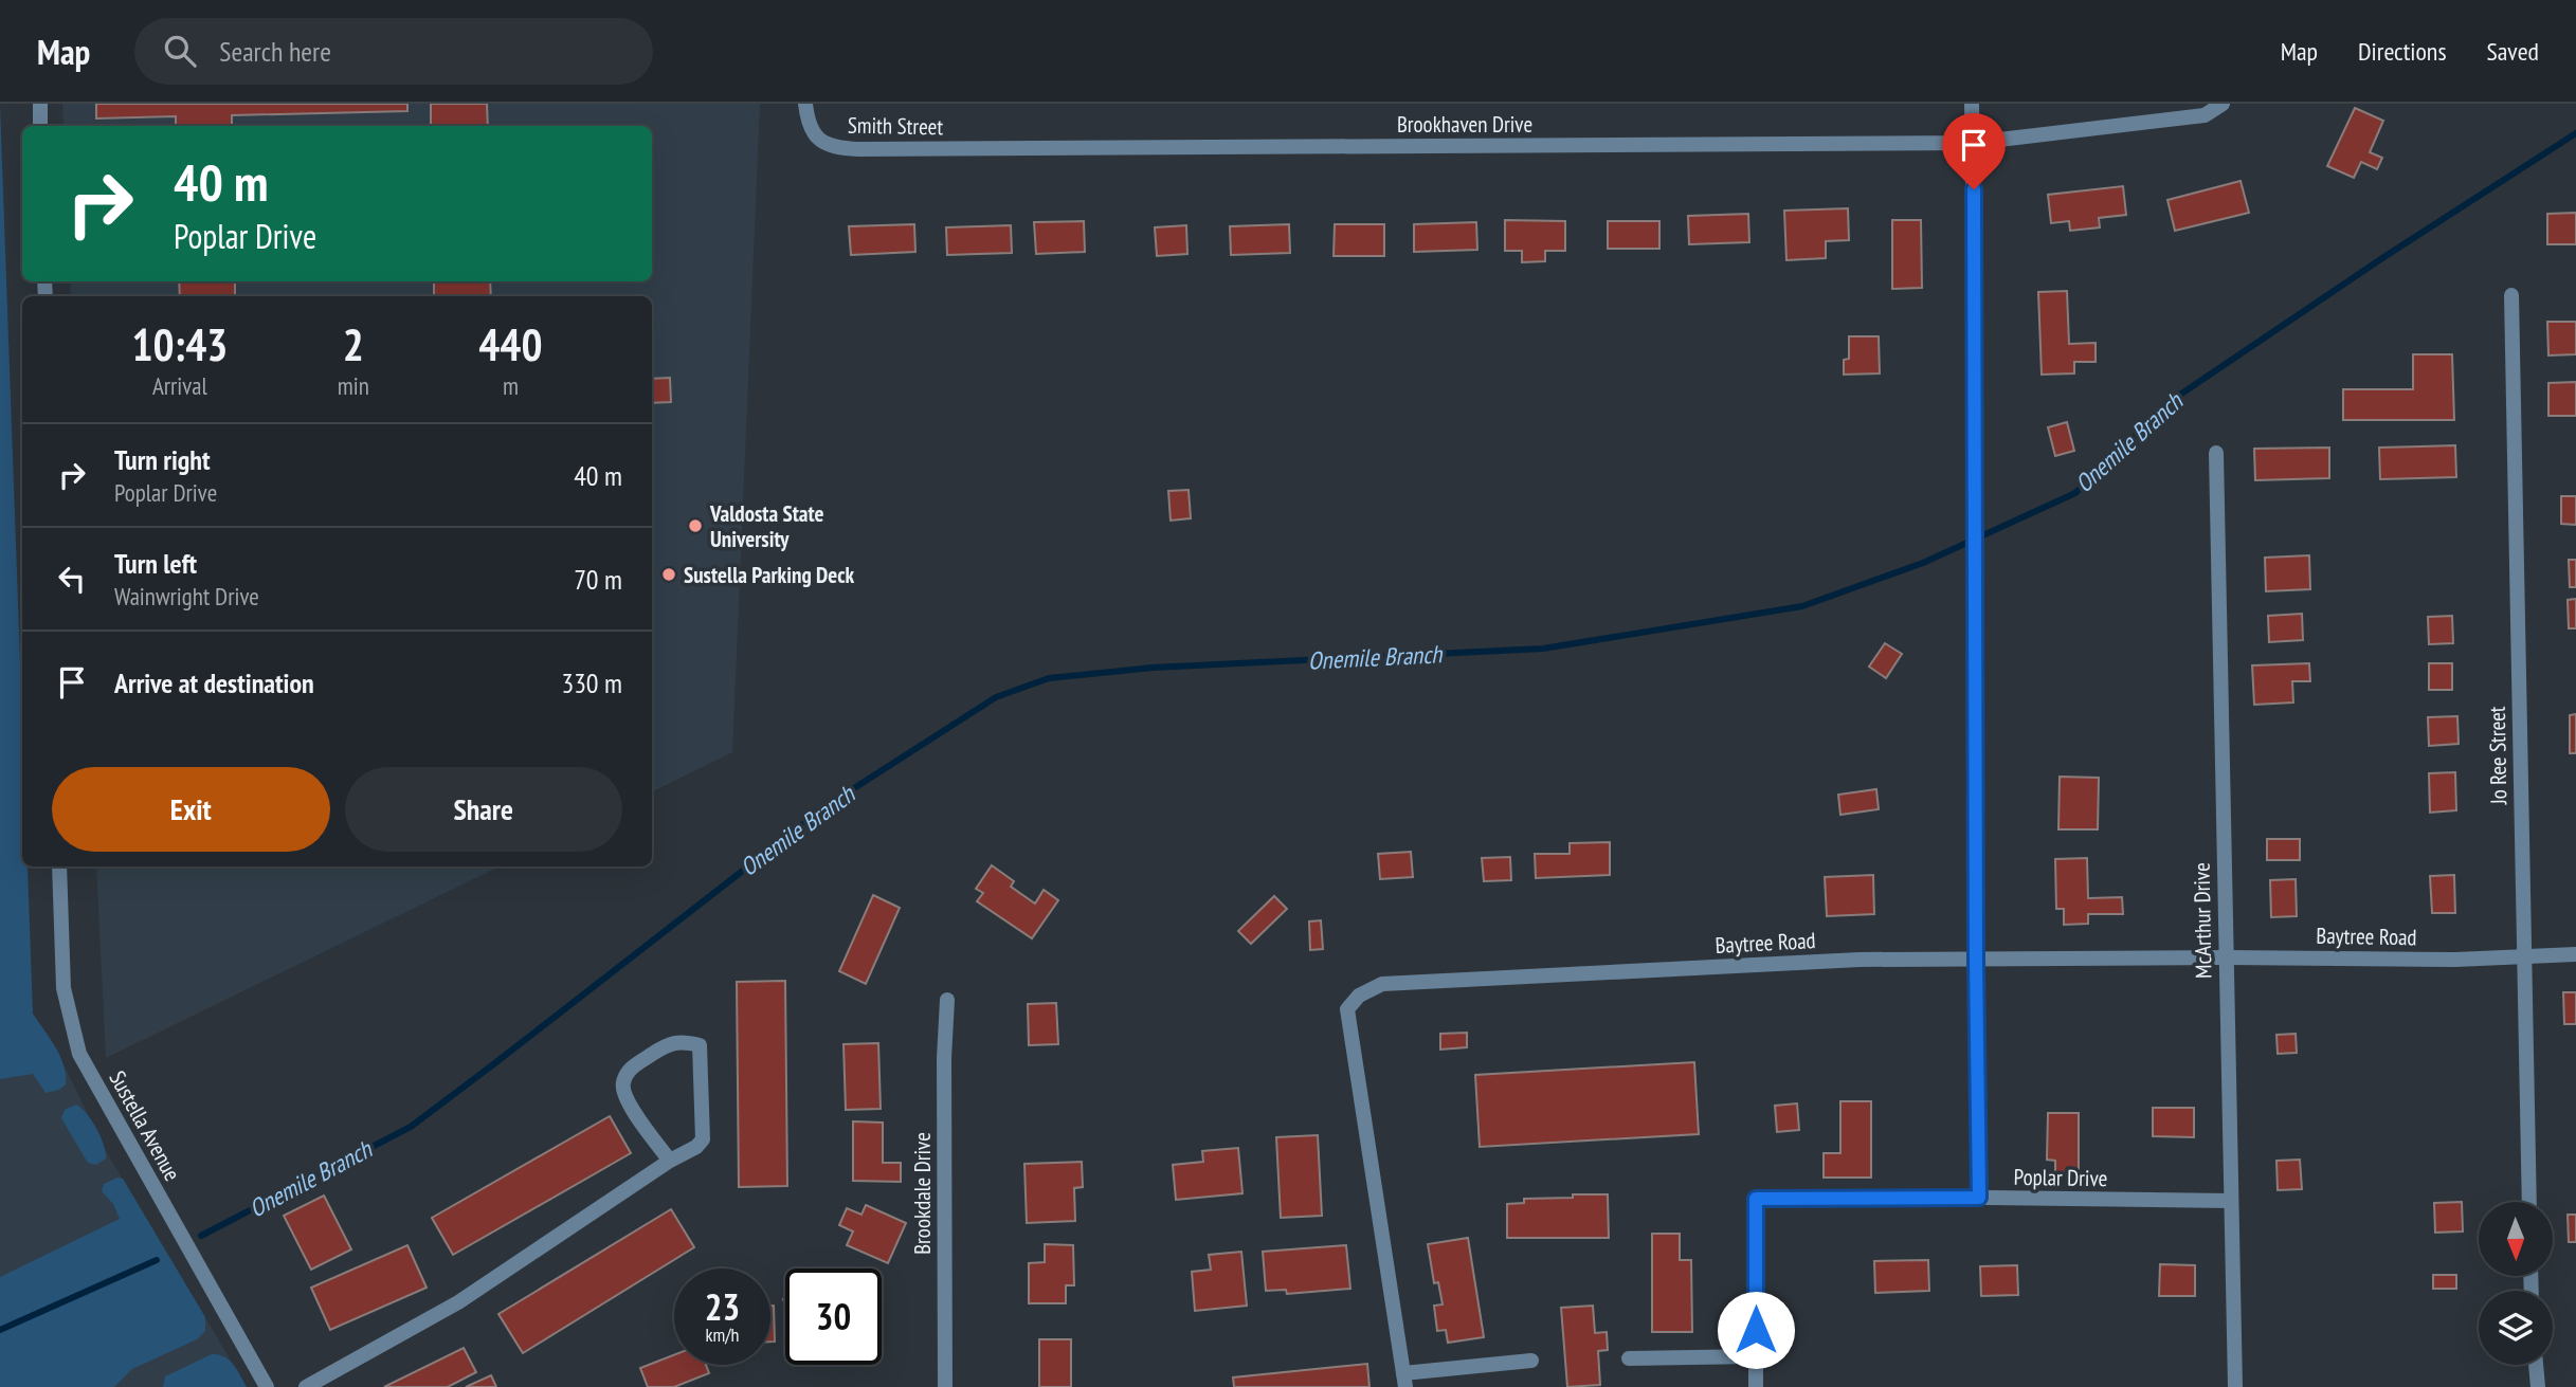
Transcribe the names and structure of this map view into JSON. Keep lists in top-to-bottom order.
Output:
{
  "streets": {
    "street": [
      "Brookhaven Drive",
      "Smith Street",
      "Jo Ree Street",
      "McArthur Drive",
      "Baytree Road",
      "Sustella Avenue",
      "Poplar Drive",
      "Brookdale Drive"
    ]
  },
  "crossings": [
    ["Brookhaven Drive", "Smith Street"],
    ["Jo Ree Street", "Baytree Road"],
    ["McArthur Drive", "Baytree Road"],
    ["McArthur Drive", "Poplar Drive"]
  ],
  "water": ["Onemile Branch"],
  "places": ["Valdosta State University", "Sustella Parking Deck"],
  "north": "bottom",
  "page": {
    "header": "Map",
    "search": "Search here",
    "nav": ["Map", "Directions", "Saved"],
    "turn": ["40 m", "Poplar Drive"],
    "eta": [
      "10:43",
      "Arrival",
      "2",
      "min",
      "440",
      "m"
    ],
    "list": [
      {
        "name": "Turn right",
        "note": "Poplar Drive",
        "value": "40 m"
      },
      {
        "name": "Turn left",
        "note": "Wainwright Drive",
        "value": "70 m"
      },
      {
        "name": "Arrive at destination",
        "value": "330 m"
      }
    ],
    "buttons": ["Exit", "Share"],
    "speed": "23 km/h",
    "limit": "30"
  }
}
